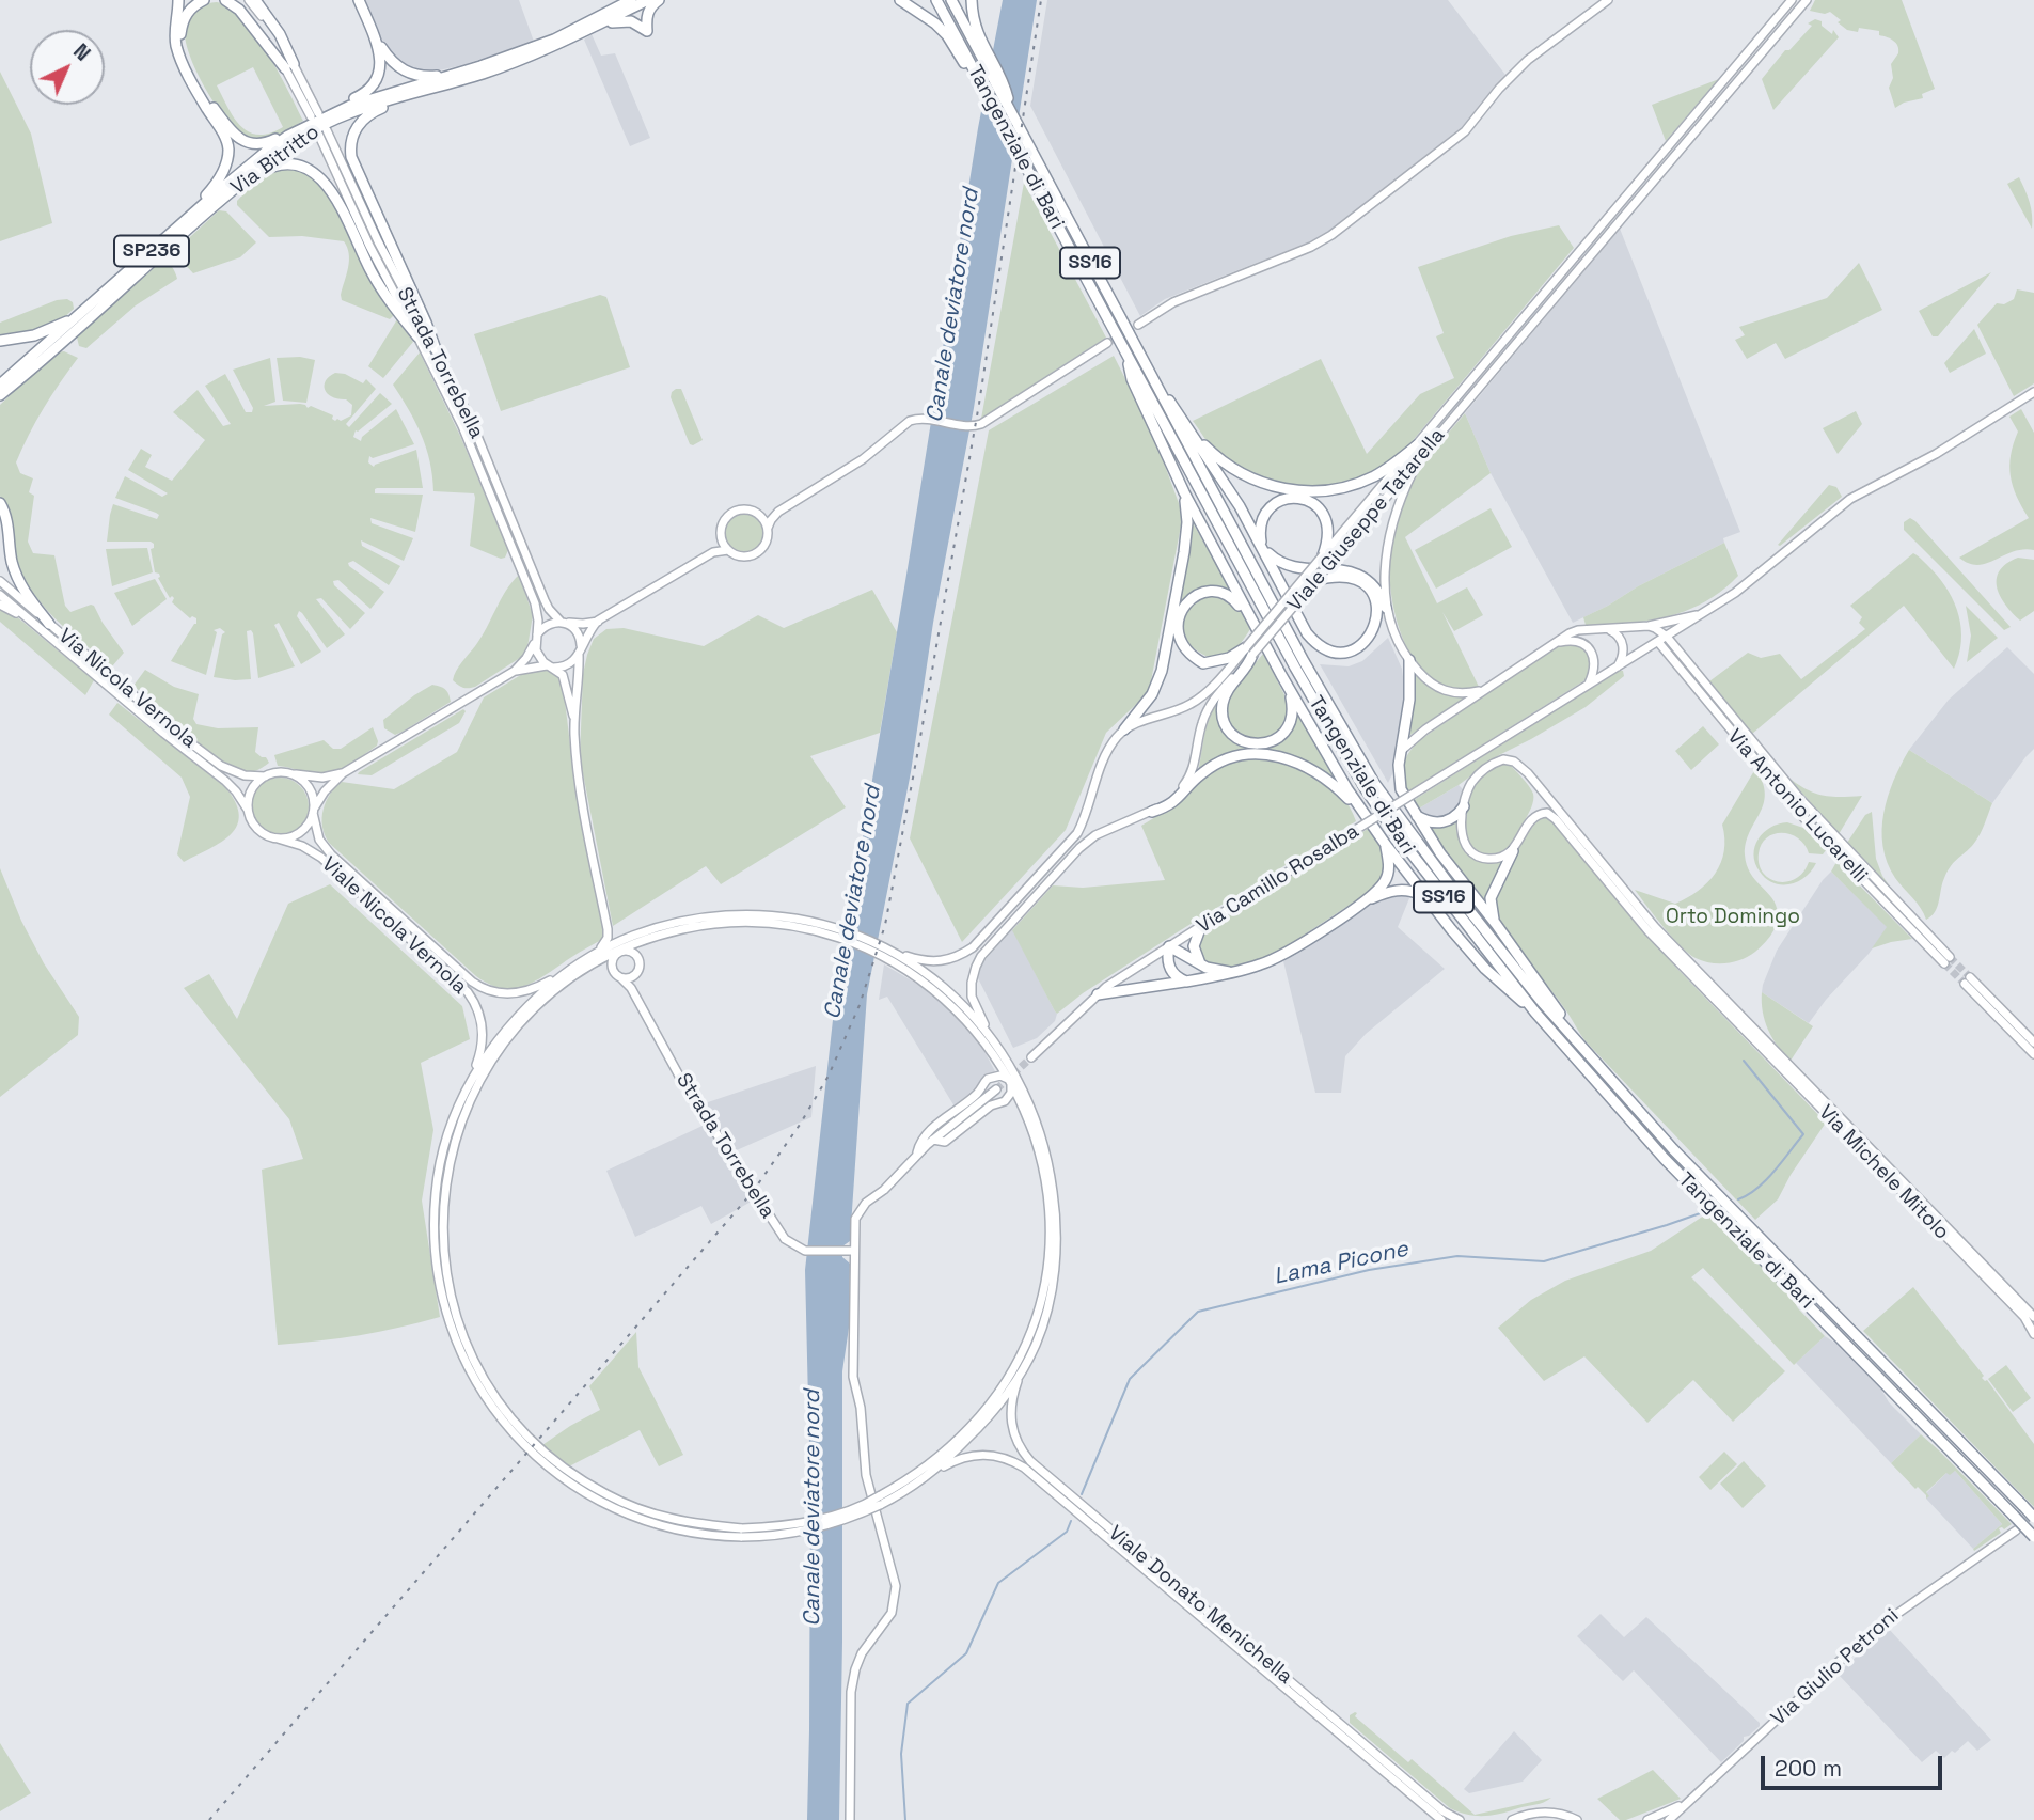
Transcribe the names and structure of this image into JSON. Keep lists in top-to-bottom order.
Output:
{
  "streets": {
    "highway": [
      "Tangenziale di Bari",
      "Via Bitritto",
      "SP236",
      "SS16"
    ],
    "main road": [
      "Strada Torrebella",
      "Viale Giuseppe Tatarella",
      "Via Nicola Vernola",
      "Via Antonio Lucarelli",
      "Via Camillo Rosalba",
      "Viale Nicola Vernola",
      "Via Michele Mitolo",
      "Viale Donato Menichella",
      "Via Giulio Petroni"
    ]
  },
  "crossings": [
    ["Tangenziale di Bari", "SS16"],
    ["SS16", "Viale Giuseppe Tatarella"],
    ["Via Nicola Vernola", "Viale Nicola Vernola"],
    ["Via Antonio Lucarelli", "Via Camillo Rosalba"]
  ],
  "water": ["Canale deviatore nord", "Lama Picone"],
  "parks": ["Orto Domingo"],
  "scale_bar": "200 m",
  "north": "top right"
}
